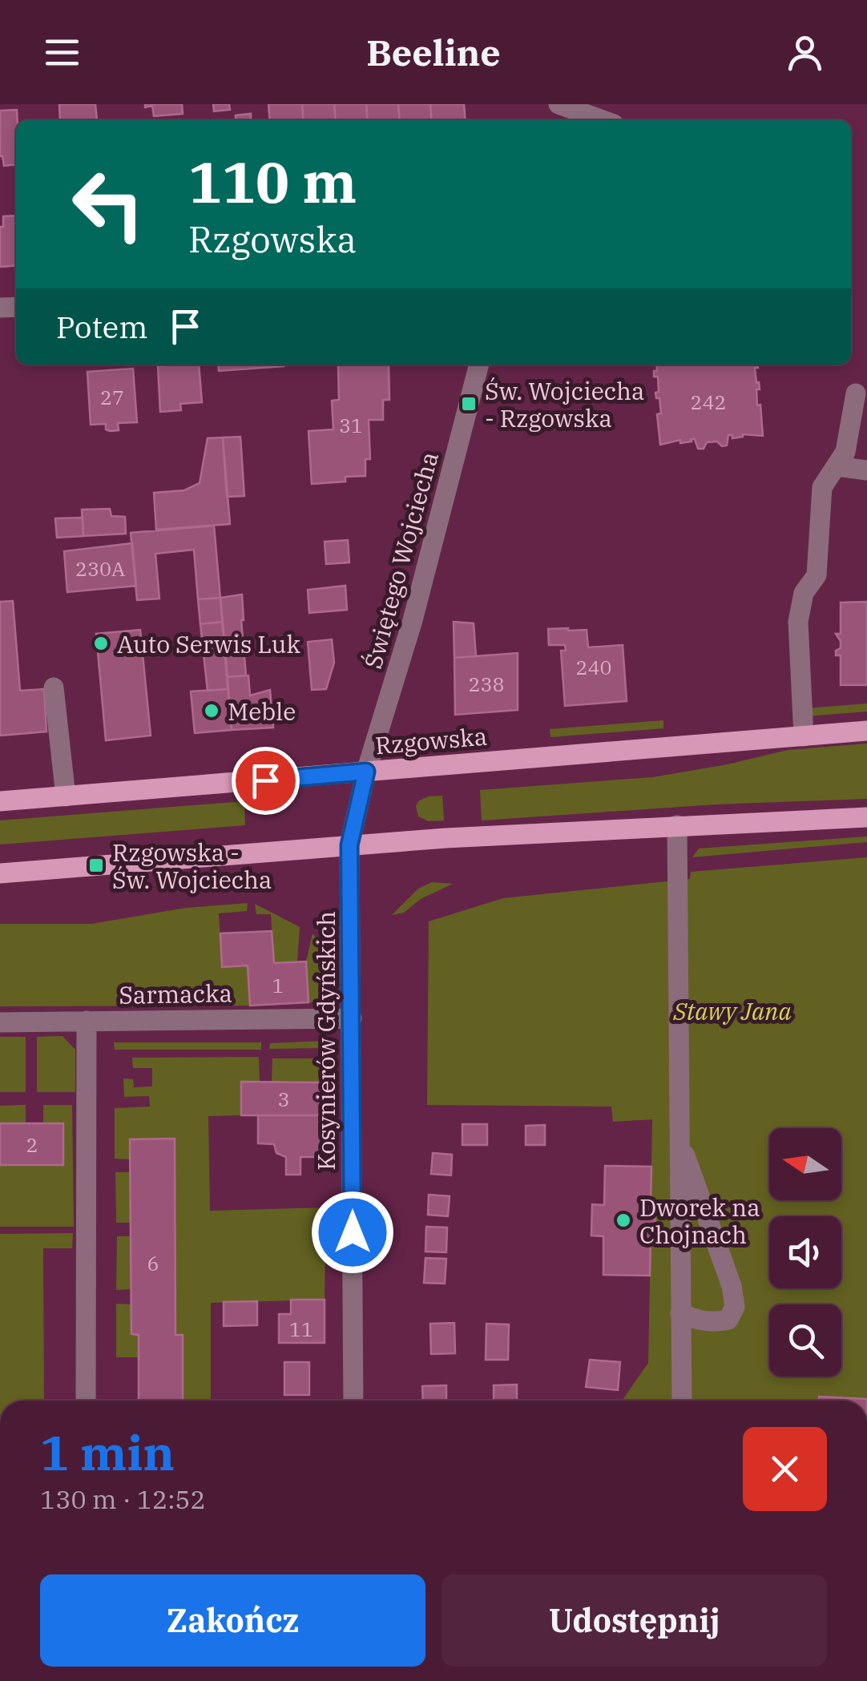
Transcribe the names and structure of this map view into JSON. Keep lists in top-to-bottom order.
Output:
{
  "streets": {
    "main road": ["Rzgowska"],
    "street": ["Świętego Wojciecha", "Sarmacka", "Kosynierów Gdyńskich"]
  },
  "crossings": [
    ["Świętego Wojciecha", "Rzgowska"],
    ["Świętego Wojciecha", "Kosynierów Gdyńskich"],
    ["Rzgowska", "Kosynierów Gdyńskich"],
    ["Sarmacka", "Kosynierów Gdyńskich"]
  ],
  "parks": ["Stawy Jana"],
  "places": {
    "transit": ["Św. Wojciecha - Rzgowska", "Rzgowska - Św. Wojciecha"],
    "other": ["Auto Serwis Luk", "Meble", "Dworek na Chojnach"]
  },
  "house_numbers": [
    "27",
    "242",
    "31",
    "230A",
    "240",
    "238",
    "1",
    "3",
    "2",
    "6",
    "11"
  ],
  "north": "left",
  "page": {
    "header": "Beeline",
    "turn": ["110 m", "Rzgowska"],
    "then": "Potem",
    "heading": ["1 min", "130 m · 12:52"],
    "buttons": ["Zakończ", "Udostępnij"]
  }
}
